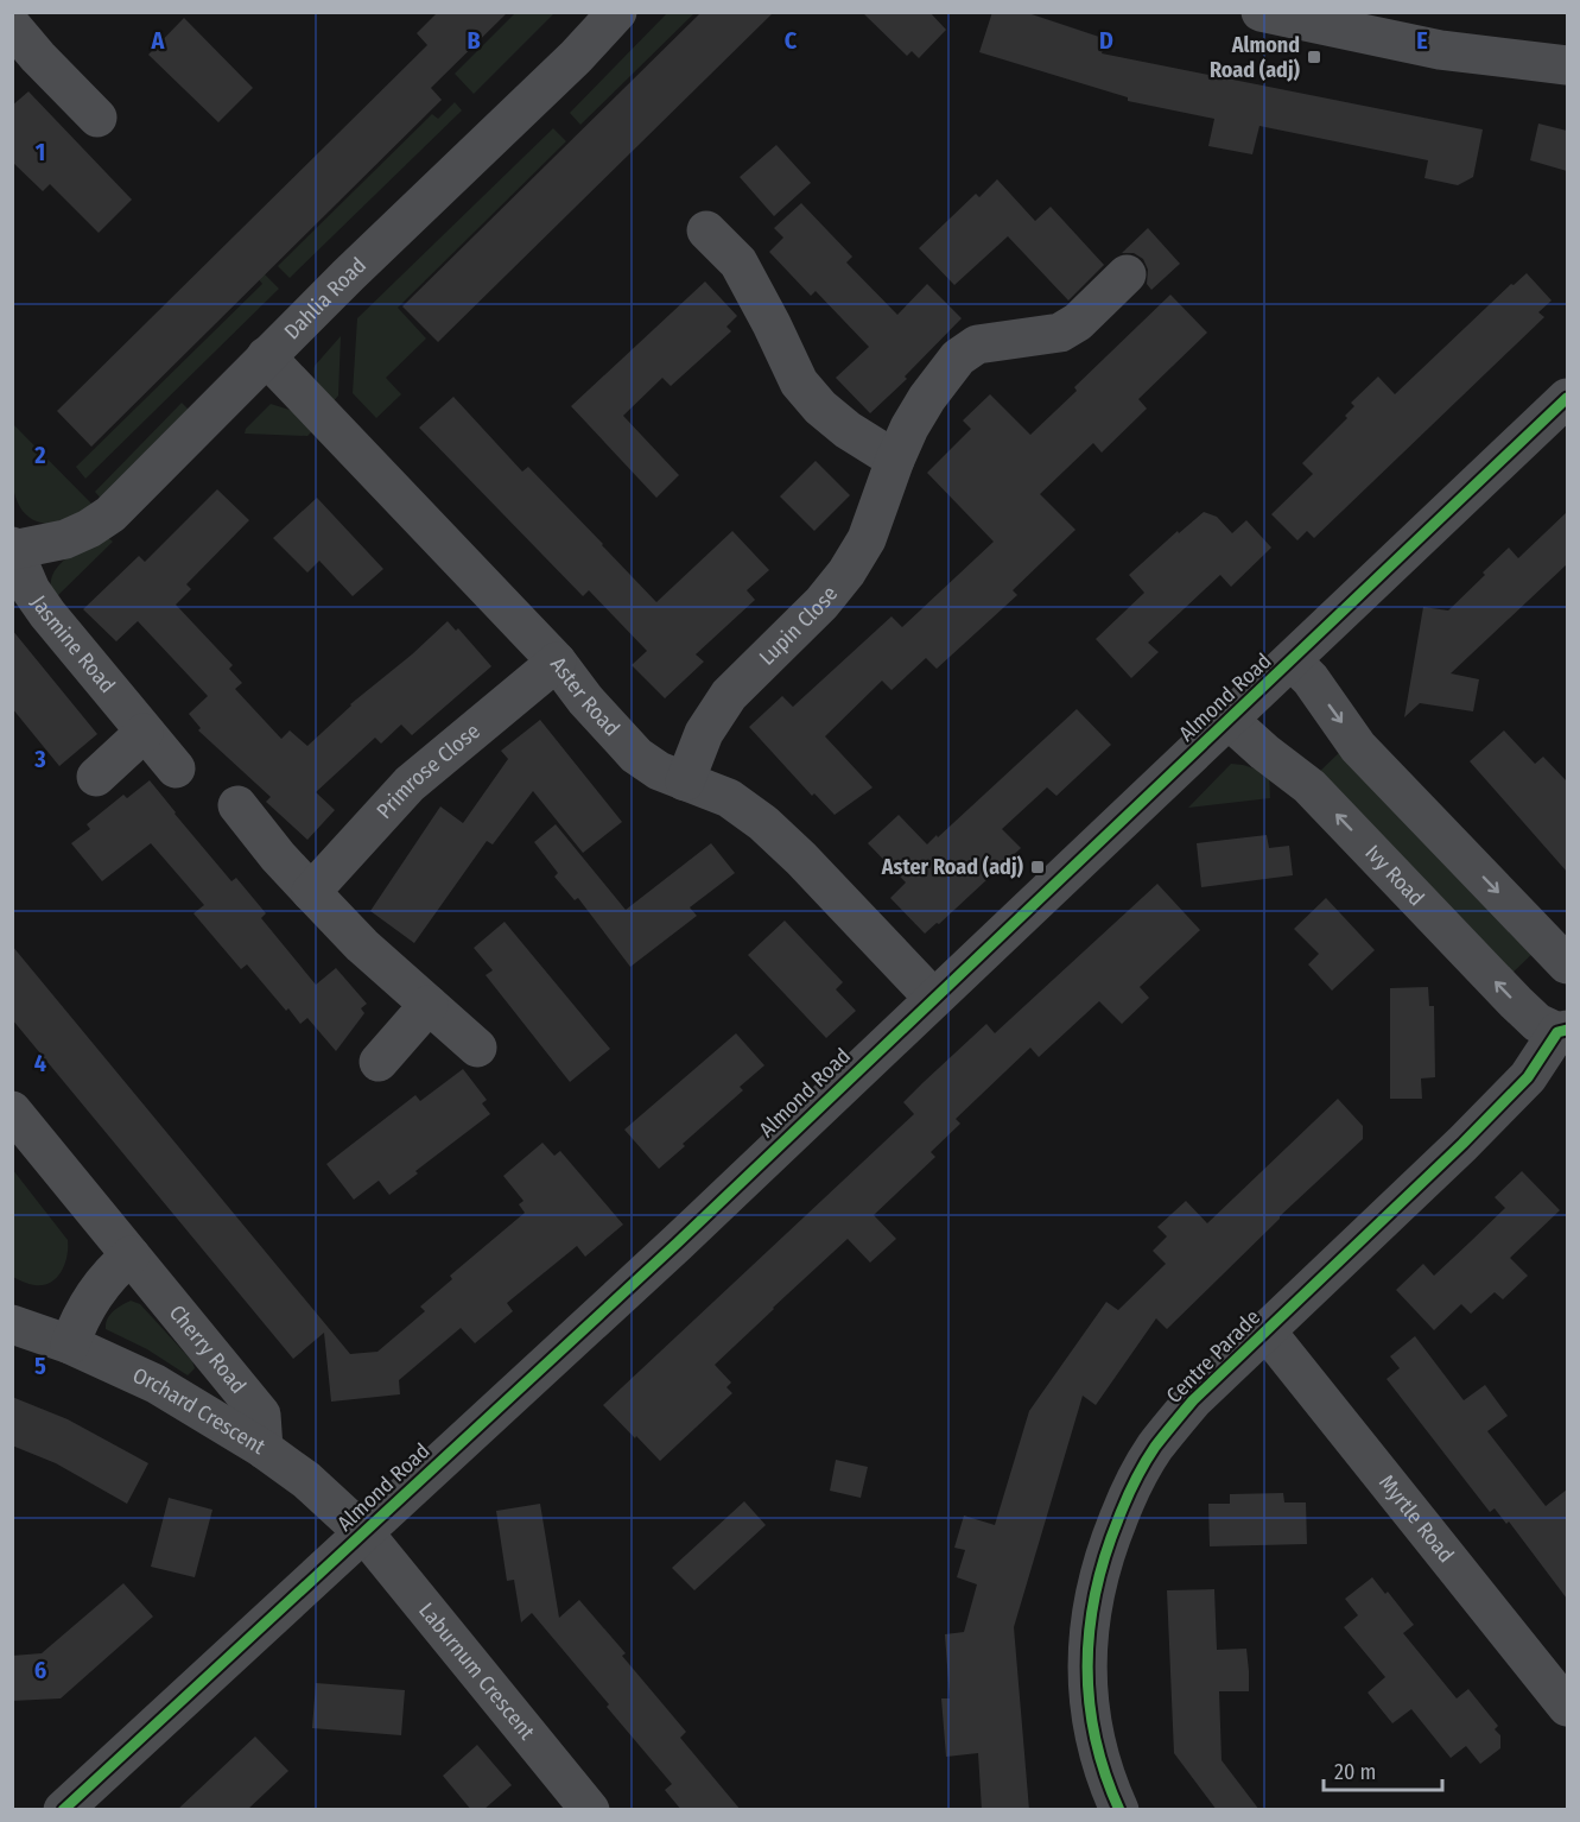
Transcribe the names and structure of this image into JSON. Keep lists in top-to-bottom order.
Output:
{
  "streets": {
    "street": [
      "Dahlia Road",
      "Lupin Close",
      "Jasmine Road",
      "Aster Road",
      "Almond Road",
      "Primrose Close",
      "Ivy Road",
      "Cherry Road",
      "Centre Parade",
      "Orchard Crescent",
      "Myrtle Road",
      "Laburnum Crescent"
    ]
  },
  "crossings": [
    ["Dahlia Road", "Jasmine Road"],
    ["Dahlia Road", "Aster Road"],
    ["Lupin Close", "Aster Road"],
    ["Aster Road", "Almond Road"],
    ["Aster Road", "Primrose Close"],
    ["Almond Road", "Ivy Road"],
    ["Almond Road", "Orchard Crescent"],
    ["Almond Road", "Laburnum Crescent"],
    ["Ivy Road", "Centre Parade"],
    ["Cherry Road", "Orchard Crescent"],
    ["Centre Parade", "Myrtle Road"],
    ["Orchard Crescent", "Laburnum Crescent"]
  ],
  "places": {
    "transit": ["Almond Road (adj)", "Aster Road (adj)"]
  },
  "scale_bar": "20 m",
  "grid": {
    "columns": [
      "A",
      "B",
      "C",
      "D",
      "E"
    ],
    "rows": [
      "1",
      "2",
      "3",
      "4",
      "5",
      "6"
    ]
  }
}
